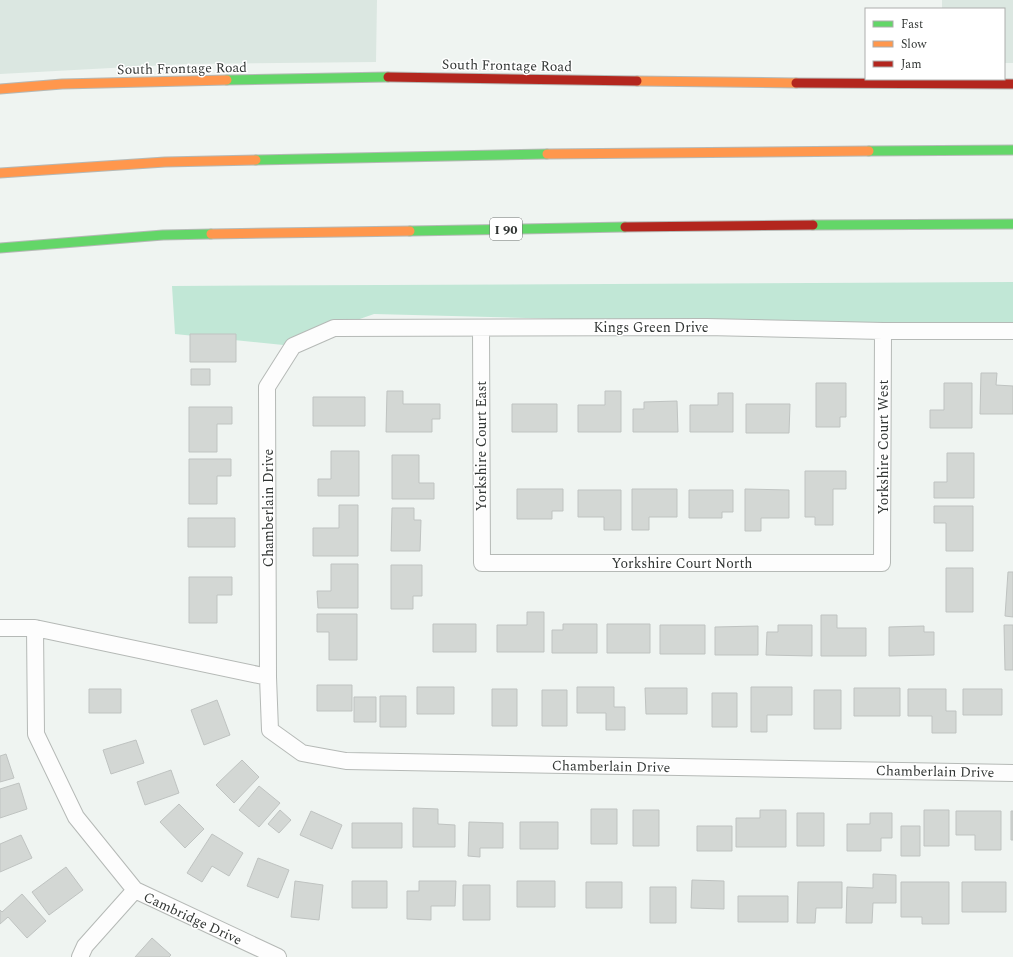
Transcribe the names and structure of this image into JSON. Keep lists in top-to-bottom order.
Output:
{
  "streets": {
    "main road": ["South Frontage Road", "I 90"],
    "street": [
      "Kings Green Drive",
      "Yorkshire Court East",
      "Yorkshire Court West",
      "Chamberlain Drive",
      "Yorkshire Court North",
      "Cambridge Drive"
    ]
  },
  "crossings": [
    ["Kings Green Drive", "Yorkshire Court East"],
    ["Kings Green Drive", "Yorkshire Court West"],
    ["Kings Green Drive", "Chamberlain Drive"],
    ["Yorkshire Court East", "Yorkshire Court North"],
    ["Yorkshire Court West", "Yorkshire Court North"]
  ],
  "legend": ["Fast", "Slow", "Jam"]
}
